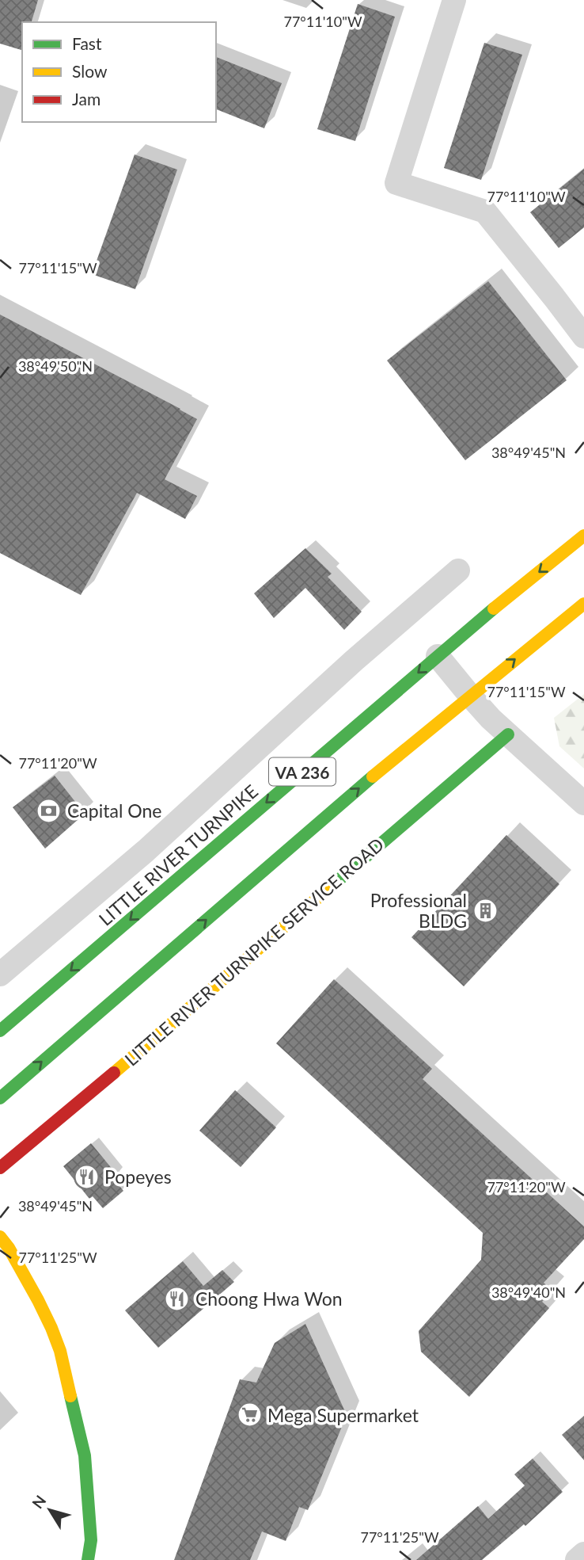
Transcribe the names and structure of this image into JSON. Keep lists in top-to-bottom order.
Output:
{
  "streets": {
    "main road": ["VA 236", "LITTLE RIVER TURNPIKE", "LITTLE RIVER TURNPIKE SERVICE ROAD"]
  },
  "places": {
    "bank": ["Capital One"],
    "building": ["Professional BLDG"],
    "restaurant": ["Popeyes", "Choong Hwa Won"],
    "supermarket": ["Mega Supermarket"]
  },
  "legend": ["Fast", "Slow", "Jam"],
  "north": "top left",
  "coordinates": [
    "77°11'10\"W",
    "77°11'15\"W",
    "38°49'50\"N",
    "38°49'45\"N",
    "77°11'20\"W",
    "77°11'25\"W",
    "38°49'40\"N"
  ]
}
